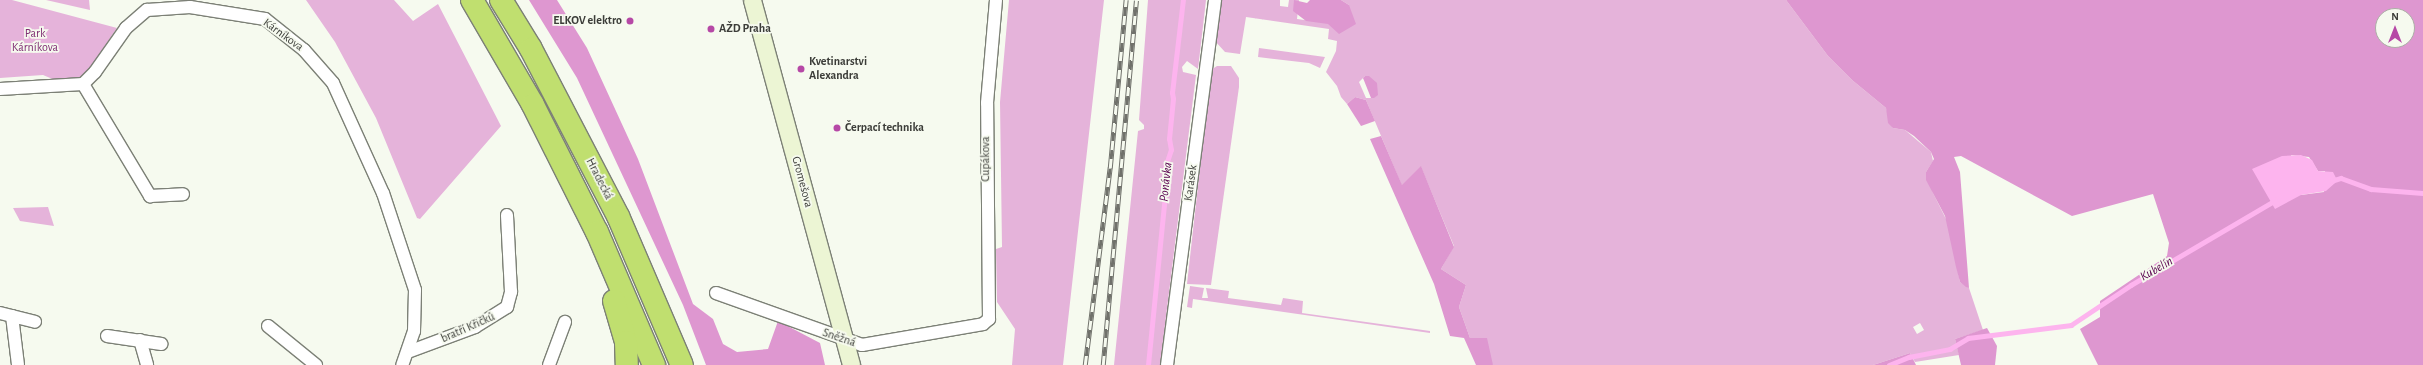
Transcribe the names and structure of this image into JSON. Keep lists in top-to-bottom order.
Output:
{
  "streets": {
    "highway": ["Hradecká"],
    "street": [
      "Kárníkova",
      "Cupákova",
      "Gromešova",
      "Karásek",
      "bratří Křičků",
      "Sněžná"
    ]
  },
  "crossings": [
    ["Kárníkova", "bratří Křičků"],
    ["Cupákova", "Sněžná"],
    ["Gromešova", "Sněžná"]
  ],
  "water": ["Ponávka", "Kubelín"],
  "parks": ["Park Kárníkova"],
  "places": [
    "ELKOV elektro",
    "AŽD Praha",
    "Kvetinarstvi Alexandra",
    "Čerpací technika"
  ],
  "north": "top"
}
